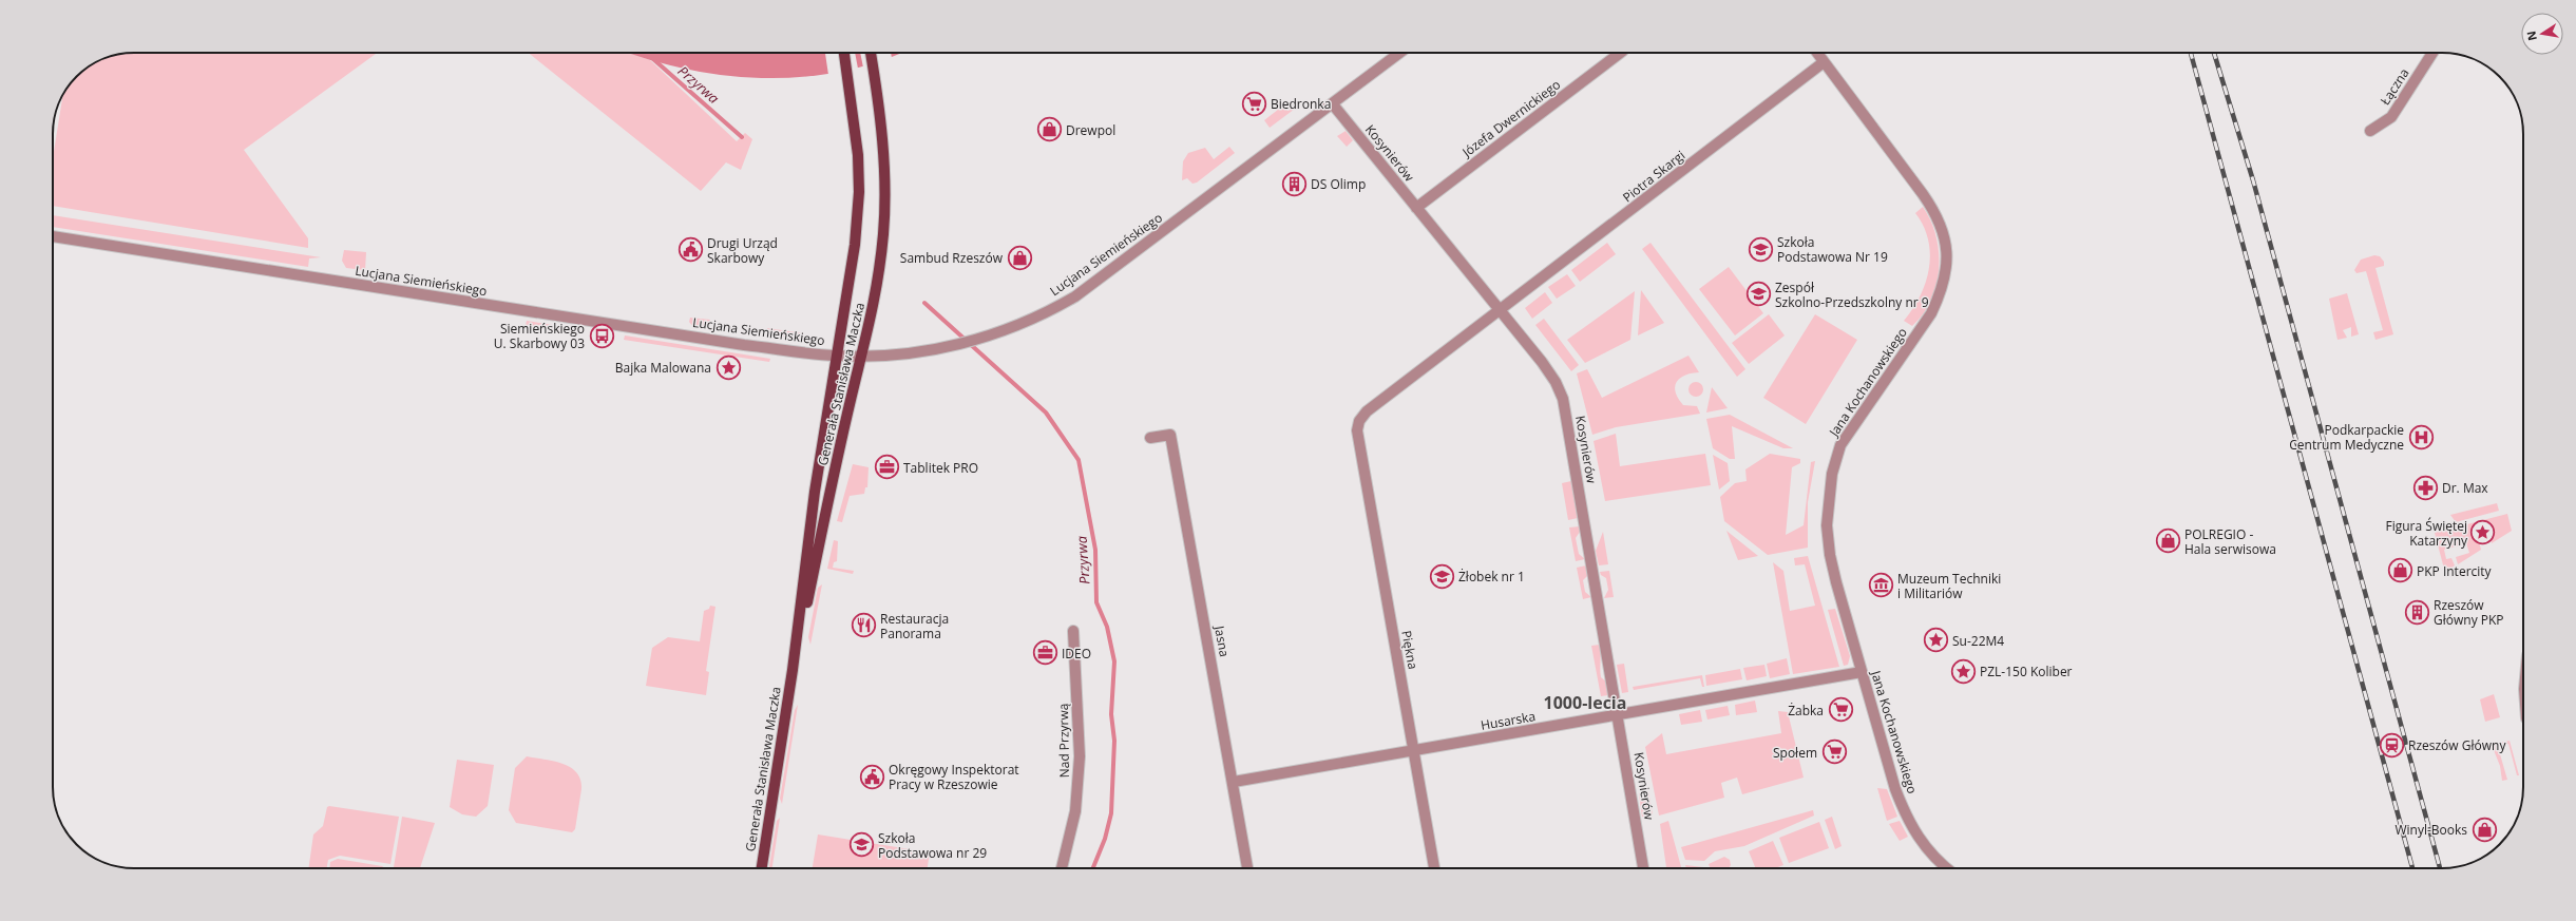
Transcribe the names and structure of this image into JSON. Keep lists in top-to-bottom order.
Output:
{
  "streets": {
    "main road": ["Generała Stanisława Maczka"],
    "street": [
      "Łączna",
      "Józefa Dwernickiego",
      "Kosynierów",
      "Piotra Skargi",
      "Lucjana Siemieńskiego",
      "Jana Kochanowskiego",
      "Jasna",
      "Piękna",
      "Husarska",
      "Nad Przyrwą"
    ]
  },
  "crossings": [
    ["Józefa Dwernickiego", "Kosynierów"],
    ["Kosynierów", "Piotra Skargi"],
    ["Kosynierów", "Lucjana Siemieńskiego"],
    ["Kosynierów", "Husarska"],
    ["Piotra Skargi", "Jana Kochanowskiego"],
    ["Piotra Skargi", "Piękna"],
    ["Lucjana Siemieńskiego", "Generała Stanisława Maczka"],
    ["Jana Kochanowskiego", "Husarska"],
    ["Jasna", "Husarska"],
    ["Piękna", "Husarska"]
  ],
  "districts": ["1000-lecia"],
  "water": ["Przyrwa"],
  "places": {
    "supermarket": ["Biedronka", "Żabka", "Społem"],
    "shop": [
      "Drewpol",
      "Sambud Rzeszów",
      "POLREGIO - Hala serwisowa",
      "PKP Intercity",
      "Winyl-Books"
    ],
    "building": ["DS Olimp", "Rzeszów Główny PKP"],
    "school or university": [
      "Szkoła Podstawowa Nr 19",
      "Zespół Szkolno-Przedszkolny nr 9",
      "Żłobek nr 1",
      "Szkoła Podstawowa nr 29"
    ],
    "public building": ["Drugi Urząd Skarbowy", "Okręgowy Inspektorat Pracy w Rzeszowie"],
    "bus stop": ["Siemieńskiego U. Skarbowy 03"],
    "place": [
      "Bajka Malowana",
      "Figura Świętej Katarzyny",
      "Su-22M4",
      "PZL-150 Koliber"
    ],
    "hospital": ["Podkarpackie Centrum Medyczne"],
    "office": ["Tablitek PRO", "IDEO"],
    "pharmacy": ["Dr. Max"],
    "museum": ["Muzeum Techniki i Militariów"],
    "restaurant": ["Restauracja Panorama"],
    "station": ["Rzeszów Główny"]
  },
  "north": "left"
}
